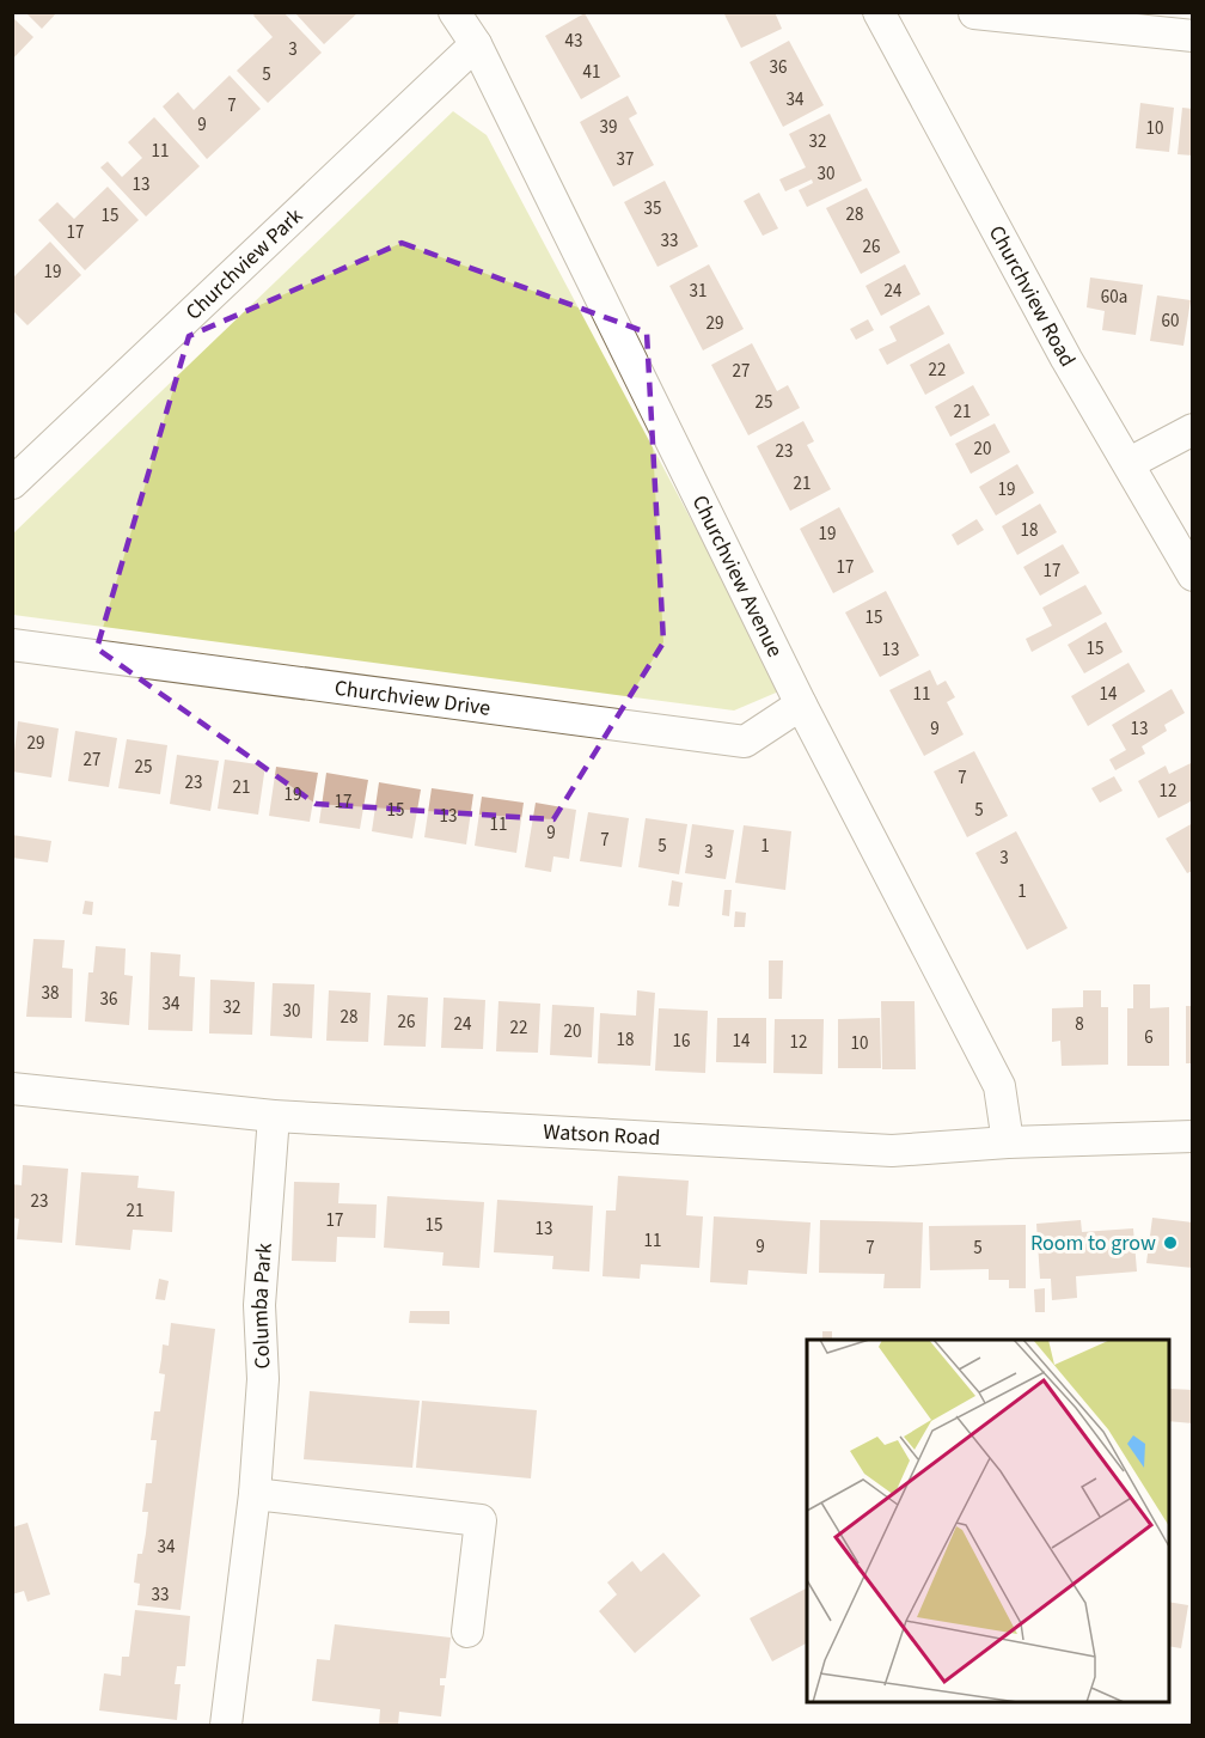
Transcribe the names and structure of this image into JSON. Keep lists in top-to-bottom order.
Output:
{
  "streets": {
    "street": [
      "Churchview Park",
      "Churchview Road",
      "Churchview Avenue",
      "Churchview Drive",
      "Watson Road",
      "Columba Park"
    ]
  },
  "crossings": [
    ["Churchview Park", "Churchview Avenue"],
    ["Churchview Avenue", "Churchview Drive"],
    ["Churchview Avenue", "Watson Road"],
    ["Watson Road", "Columba Park"]
  ],
  "places": ["Room to grow"],
  "house_numbers": [
    "43",
    "3",
    "36",
    "41",
    "5",
    "34",
    "7",
    "9",
    "39",
    "10",
    "32",
    "11",
    "37",
    "30",
    "13",
    "35",
    "28",
    "15",
    "17",
    "33",
    "26",
    "19",
    "31",
    "24",
    "60a",
    "60",
    "29",
    "22",
    "27",
    "25",
    "21",
    "20",
    "23",
    "21",
    "19",
    "18",
    "19",
    "17",
    "17",
    "15",
    "15",
    "13",
    "11",
    "14",
    "9",
    "13",
    "29",
    "27",
    "25",
    "7",
    "23",
    "21",
    "12",
    "19",
    "17",
    "15",
    "5",
    "13",
    "11",
    "9",
    "7",
    "5",
    "1",
    "3",
    "3",
    "1",
    "38",
    "36",
    "34",
    "32",
    "30",
    "28",
    "26",
    "24",
    "8",
    "22",
    "20",
    "6",
    "18",
    "16",
    "14",
    "12",
    "10",
    "23",
    "21",
    "17",
    "15",
    "13",
    "11",
    "9",
    "7",
    "5",
    "34",
    "33"
  ]
}
